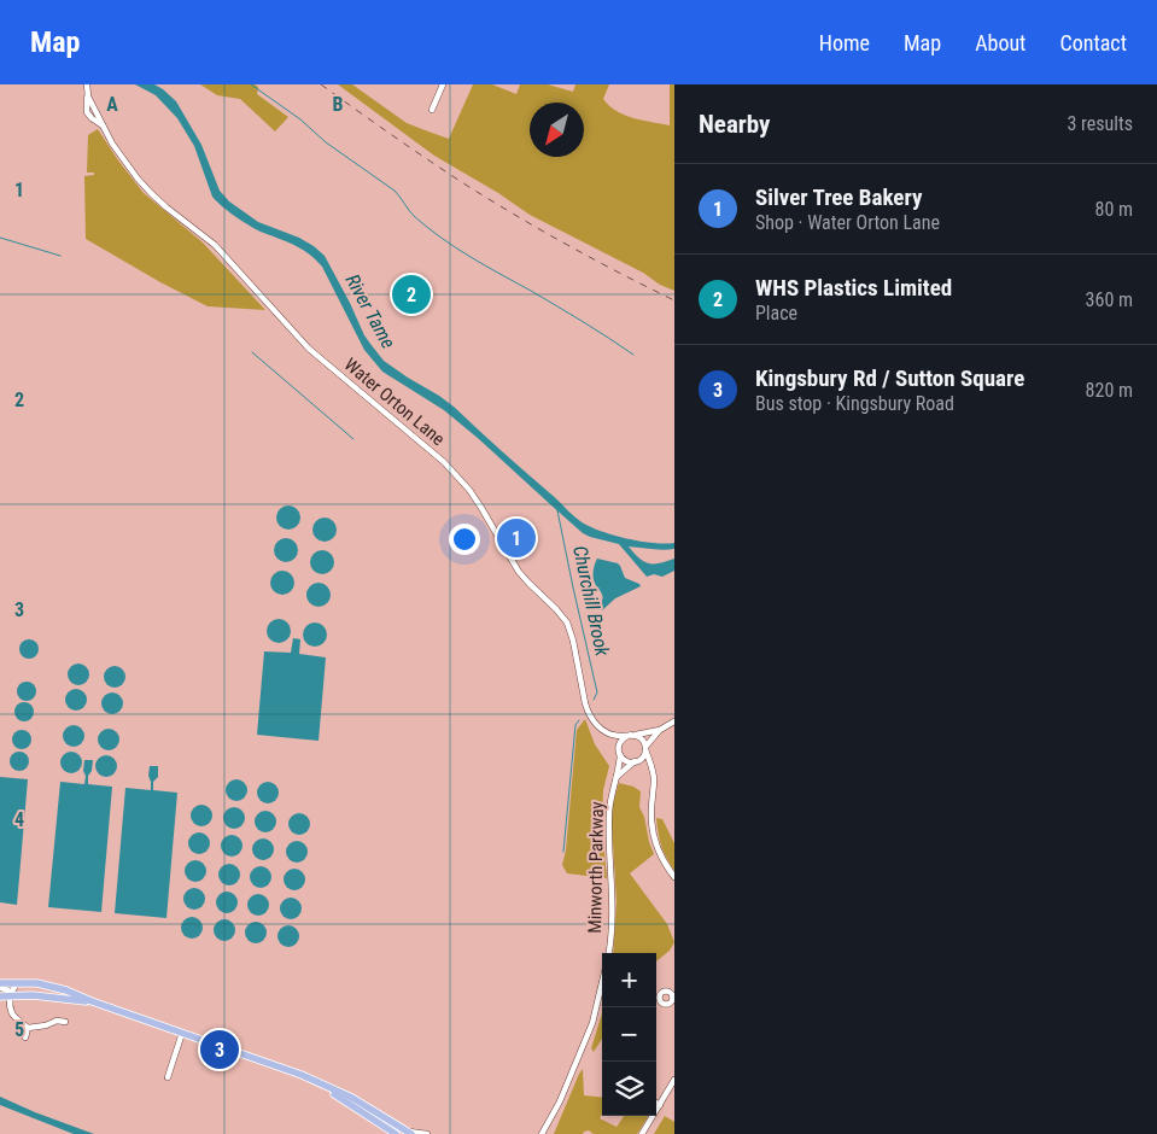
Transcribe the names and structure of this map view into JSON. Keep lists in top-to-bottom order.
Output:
{
  "streets": {
    "street": ["Water Orton Lane", "Minworth Parkway"]
  },
  "crossings": [
    ["Water Orton Lane", "Minworth Parkway"]
  ],
  "water": ["River Tame", "Churchill Brook"],
  "north": "bottom left",
  "page": {
    "header": "Map",
    "nav": [
      "Home",
      "Map",
      "About",
      "Contact"
    ],
    "heading": ["Nearby", "3 results"],
    "list": [
      {
        "mark": "1",
        "name": "Silver Tree Bakery",
        "note": "Shop · Water Orton Lane",
        "value": "80 m"
      },
      {
        "mark": "2",
        "name": "WHS Plastics Limited",
        "note": "Place",
        "value": "360 m"
      },
      {
        "mark": "3",
        "name": "Kingsbury Rd / Sutton Square",
        "note": "Bus stop · Kingsbury Road",
        "value": "820 m"
      }
    ],
    "pins": ["2", "1", "3"],
    "map_buttons": ["+", "−"]
  },
  "grid": {
    "columns": ["A", "B"],
    "rows": [
      "1",
      "2",
      "3",
      "4",
      "5"
    ]
  }
}
